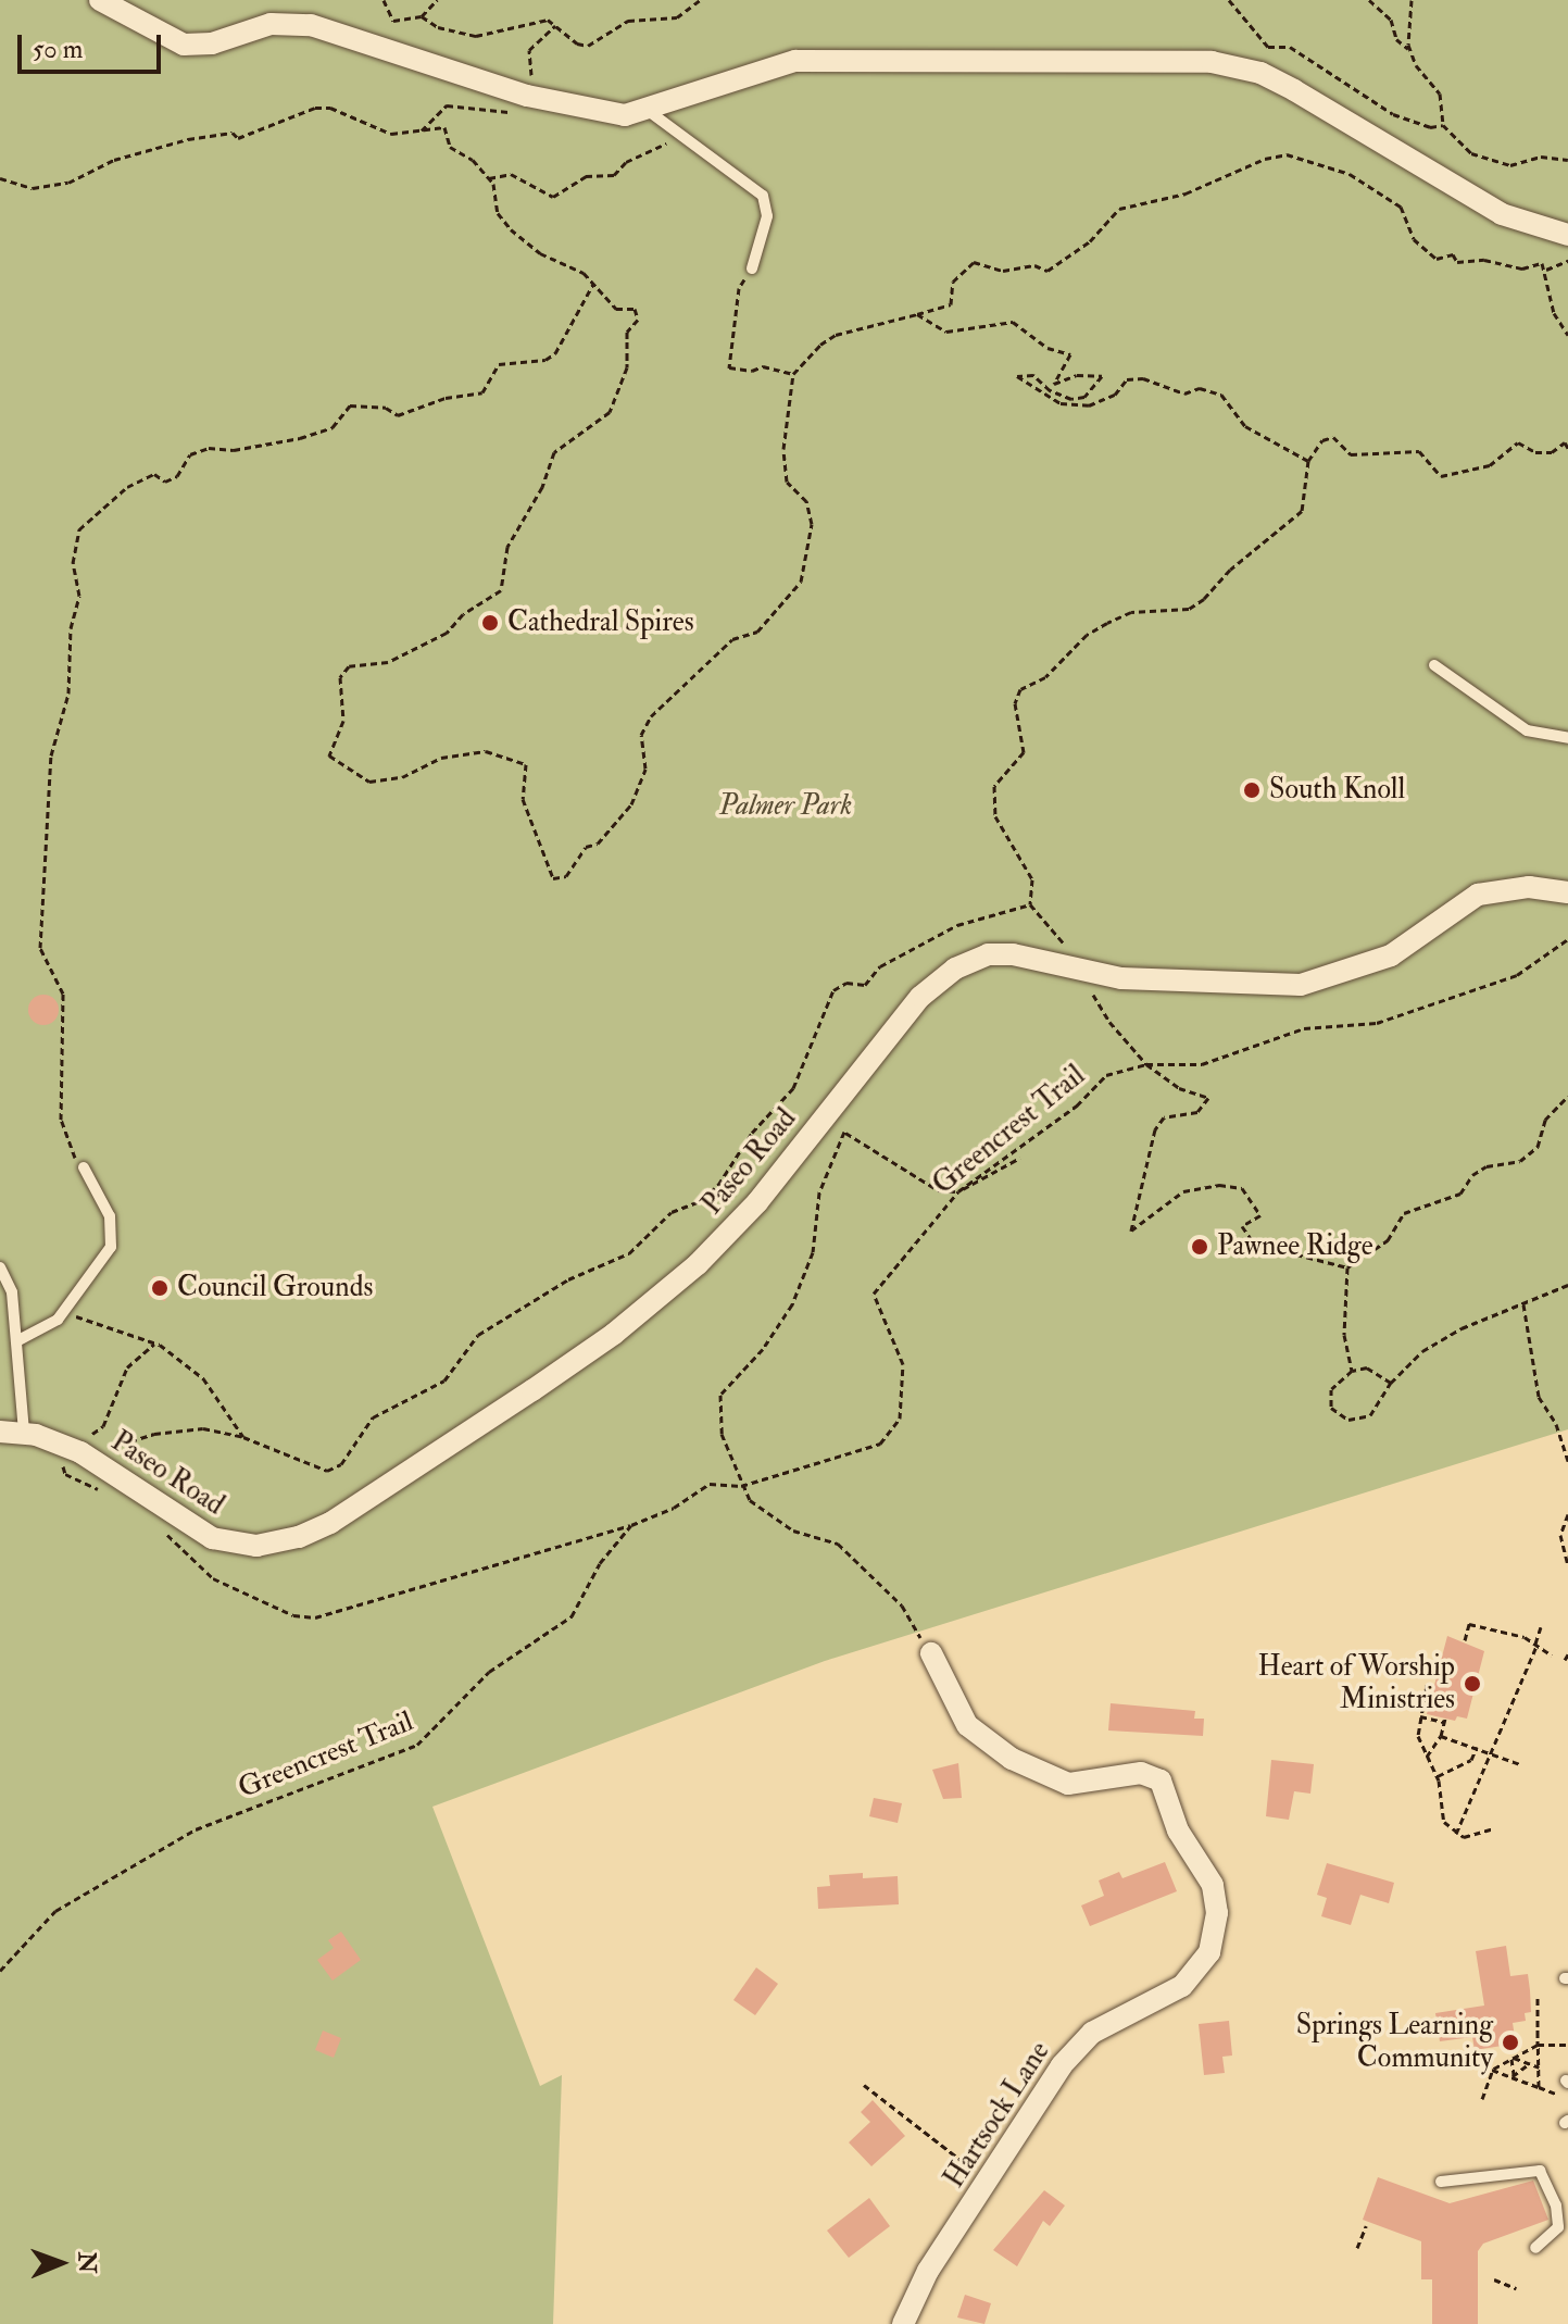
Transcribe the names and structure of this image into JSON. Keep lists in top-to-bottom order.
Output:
{
  "streets": {
    "street": ["Paseo Road", "Hartsock Lane"],
    "path": ["Greencrest Trail"]
  },
  "parks": ["Palmer Park"],
  "places": [
    "Cathedral Spires",
    "South Knoll",
    "Pawnee Ridge",
    "Council Grounds",
    "Heart of Worship Ministries",
    "Springs Learning Community"
  ],
  "scale_bar": "50 m",
  "north": "right"
}
